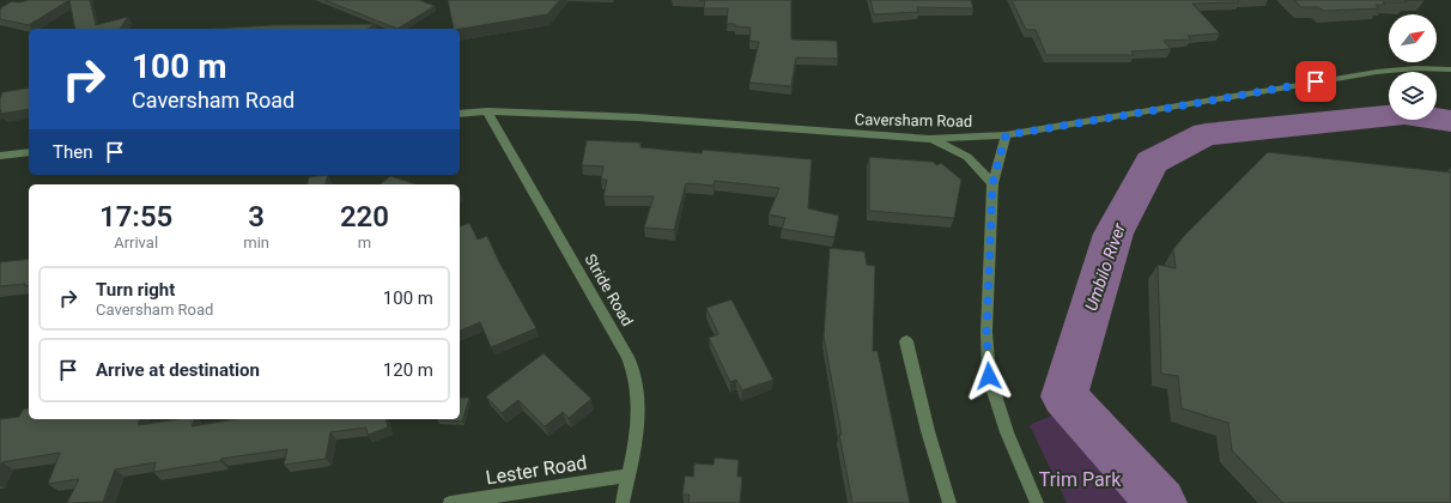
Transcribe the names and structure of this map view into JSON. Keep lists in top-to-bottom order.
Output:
{
  "streets": {
    "street": ["Caversham Road", "Stride Road", "Lester Road"]
  },
  "crossings": [
    ["Caversham Road", "Stride Road"],
    ["Stride Road", "Lester Road"]
  ],
  "water": ["Umbilo River"],
  "parks": ["Trim Park"],
  "north": "top right",
  "page": {
    "turn": ["100 m", "Caversham Road"],
    "then": "Then",
    "eta": [
      "17:55",
      "Arrival",
      "3",
      "min",
      "220",
      "m"
    ],
    "list": [
      {
        "name": "Turn right",
        "note": "Caversham Road",
        "value": "100 m"
      },
      {
        "name": "Arrive at destination",
        "value": "120 m"
      }
    ]
  }
}
